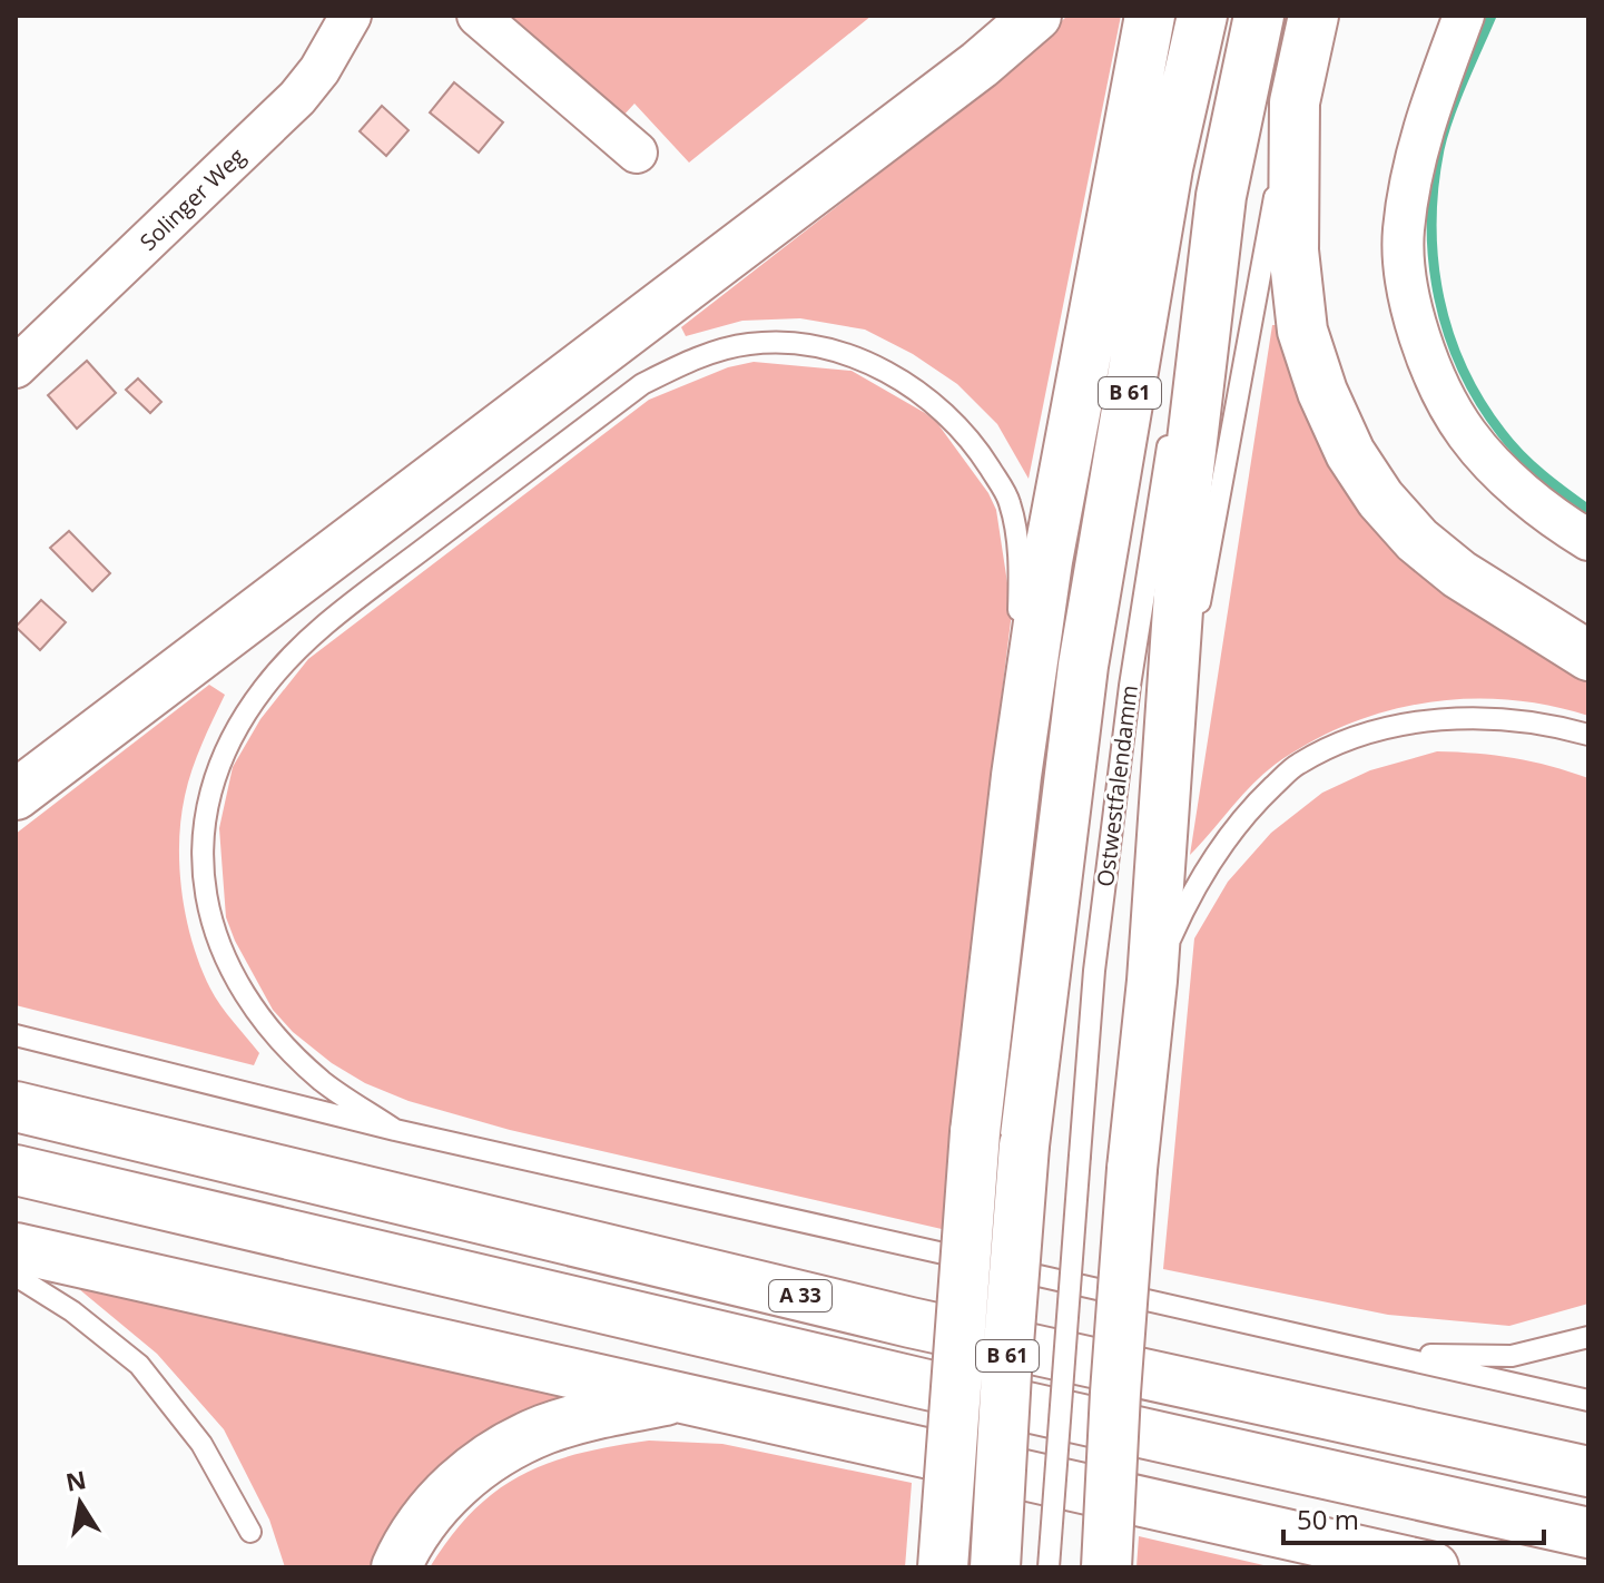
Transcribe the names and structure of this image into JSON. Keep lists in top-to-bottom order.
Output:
{
  "streets": {
    "highway": ["B 61", "Ostwestfalendamm", "A 33"],
    "street": ["Solinger Weg"]
  },
  "scale_bar": "50 m",
  "north": "top"
}
